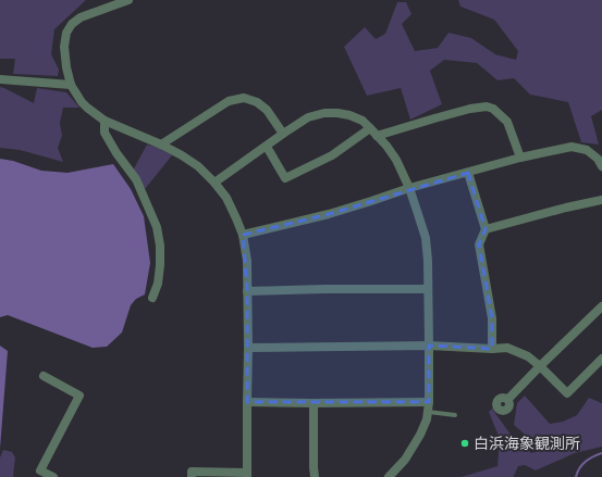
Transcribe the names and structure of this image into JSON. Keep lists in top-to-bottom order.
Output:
{
  "places": ["白浜海象観測所"]
}
